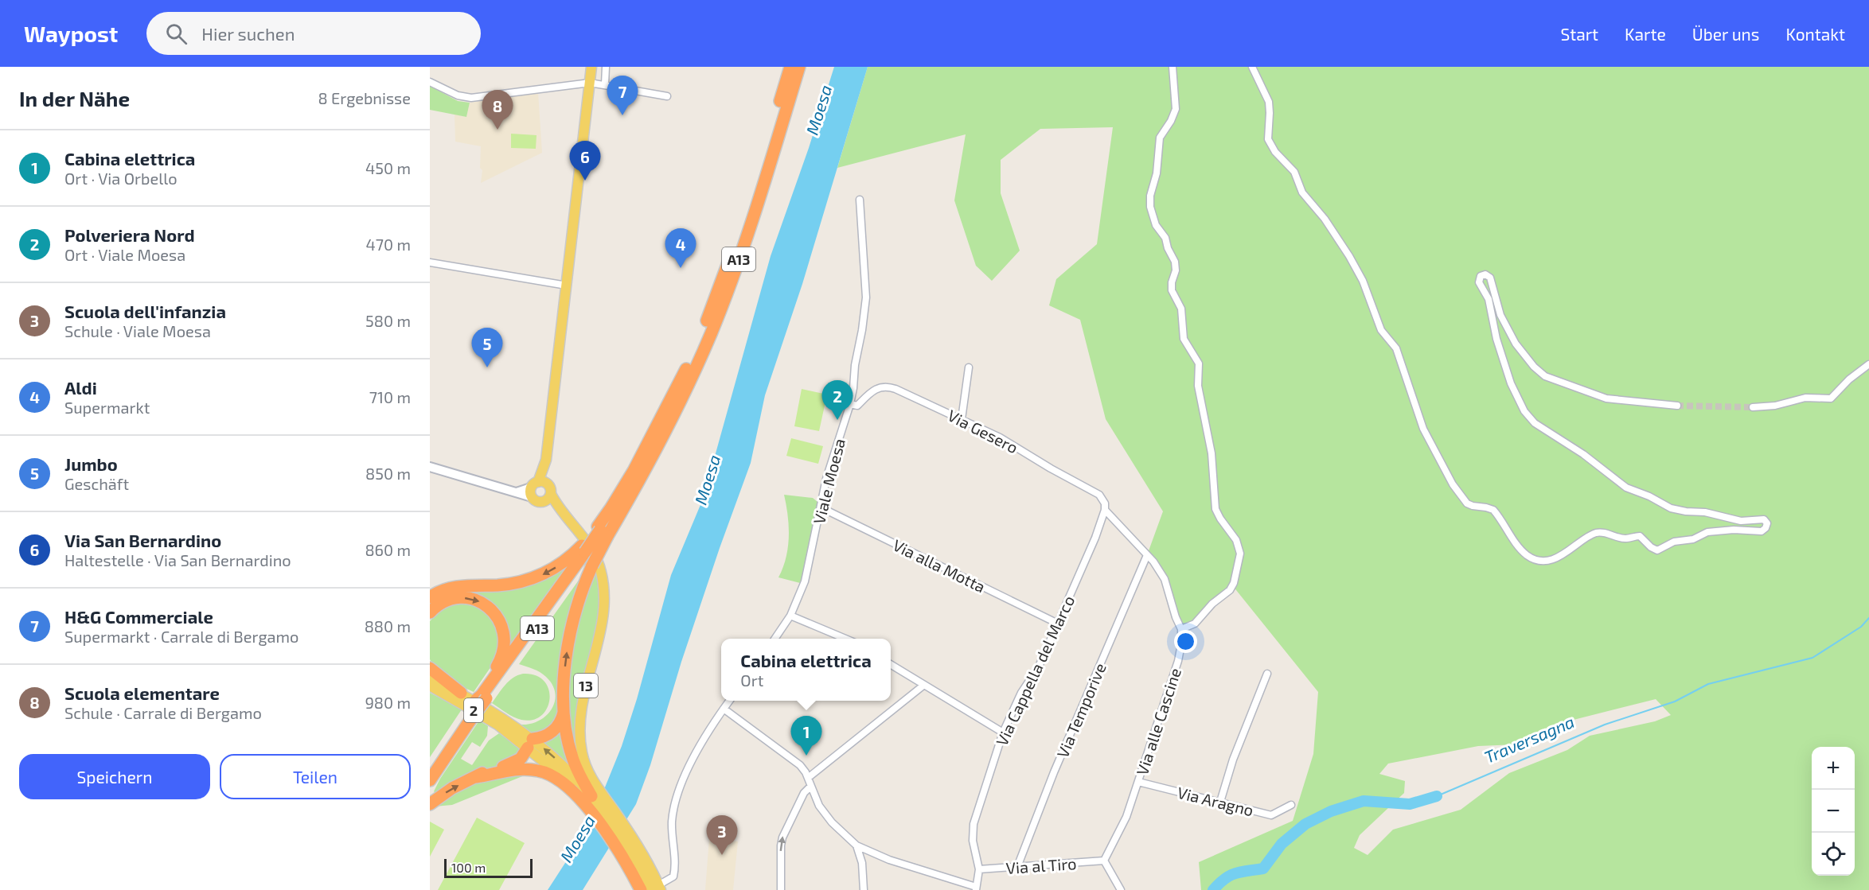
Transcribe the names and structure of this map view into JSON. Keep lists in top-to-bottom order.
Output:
{
  "streets": {
    "highway": ["A13"],
    "main road": ["13", "2"],
    "street": [
      "Via Gesero",
      "Viale Moesa",
      "Via alla Motta",
      "Via Cappella del Marco",
      "Via Temporive",
      "Via alle Cascine",
      "Via Aragno",
      "Via al Tiro"
    ]
  },
  "crossings": [
    ["A13", "13"],
    ["A13", "2"],
    ["Via Gesero", "Viale Moesa"],
    ["Via Gesero", "Via Cappella del Marco"],
    ["Via Gesero", "Via alle Cascine"],
    ["Viale Moesa", "Via alla Motta"],
    ["Via alla Motta", "Via Cappella del Marco"],
    ["Via Cappella del Marco", "Via alle Cascine"],
    ["Via Cappella del Marco", "Via al Tiro"],
    ["13", "2"],
    ["Via Temporive", "Via alle Cascine"],
    ["Via Temporive", "Via al Tiro"],
    ["Via alle Cascine", "Via Aragno"],
    ["Via alle Cascine", "Via al Tiro"]
  ],
  "water": ["Moesa", "Traversagna"],
  "scale_bar": "100 m",
  "page": {
    "header": "Waypost",
    "search": "Hier suchen",
    "nav": [
      "Start",
      "Karte",
      "Über uns",
      "Kontakt"
    ],
    "heading": ["In der Nähe", "8 Ergebnisse"],
    "pins": [
      "7",
      "8",
      "6",
      "4",
      "5",
      "2",
      "1",
      "3"
    ],
    "list": [
      {
        "mark": "1",
        "name": "Cabina elettrica",
        "note": "Ort · Via Orbello",
        "value": "450 m"
      },
      {
        "mark": "2",
        "name": "Polveriera Nord",
        "note": "Ort · Viale Moesa",
        "value": "470 m"
      },
      {
        "mark": "3",
        "name": "Scuola dell'infanzia",
        "note": "Schule · Viale Moesa",
        "value": "580 m"
      },
      {
        "mark": "4",
        "name": "Aldi",
        "note": "Supermarkt",
        "value": "710 m"
      },
      {
        "mark": "5",
        "name": "Jumbo",
        "note": "Geschäft",
        "value": "850 m"
      },
      {
        "mark": "6",
        "name": "Via San Bernardino",
        "note": "Haltestelle · Via San Bernardino",
        "value": "860 m"
      },
      {
        "mark": "7",
        "name": "H&G Commerciale",
        "note": "Supermarkt · Carrale di Bergamo",
        "value": "880 m"
      },
      {
        "mark": "8",
        "name": "Scuola elementare",
        "note": "Schule · Carrale di Bergamo",
        "value": "980 m"
      }
    ],
    "popup": ["Cabina elettrica", "Ort"],
    "buttons": ["Speichern", "Teilen"],
    "map_buttons": ["+", "−"],
    "scale": "100 m"
  }
}
